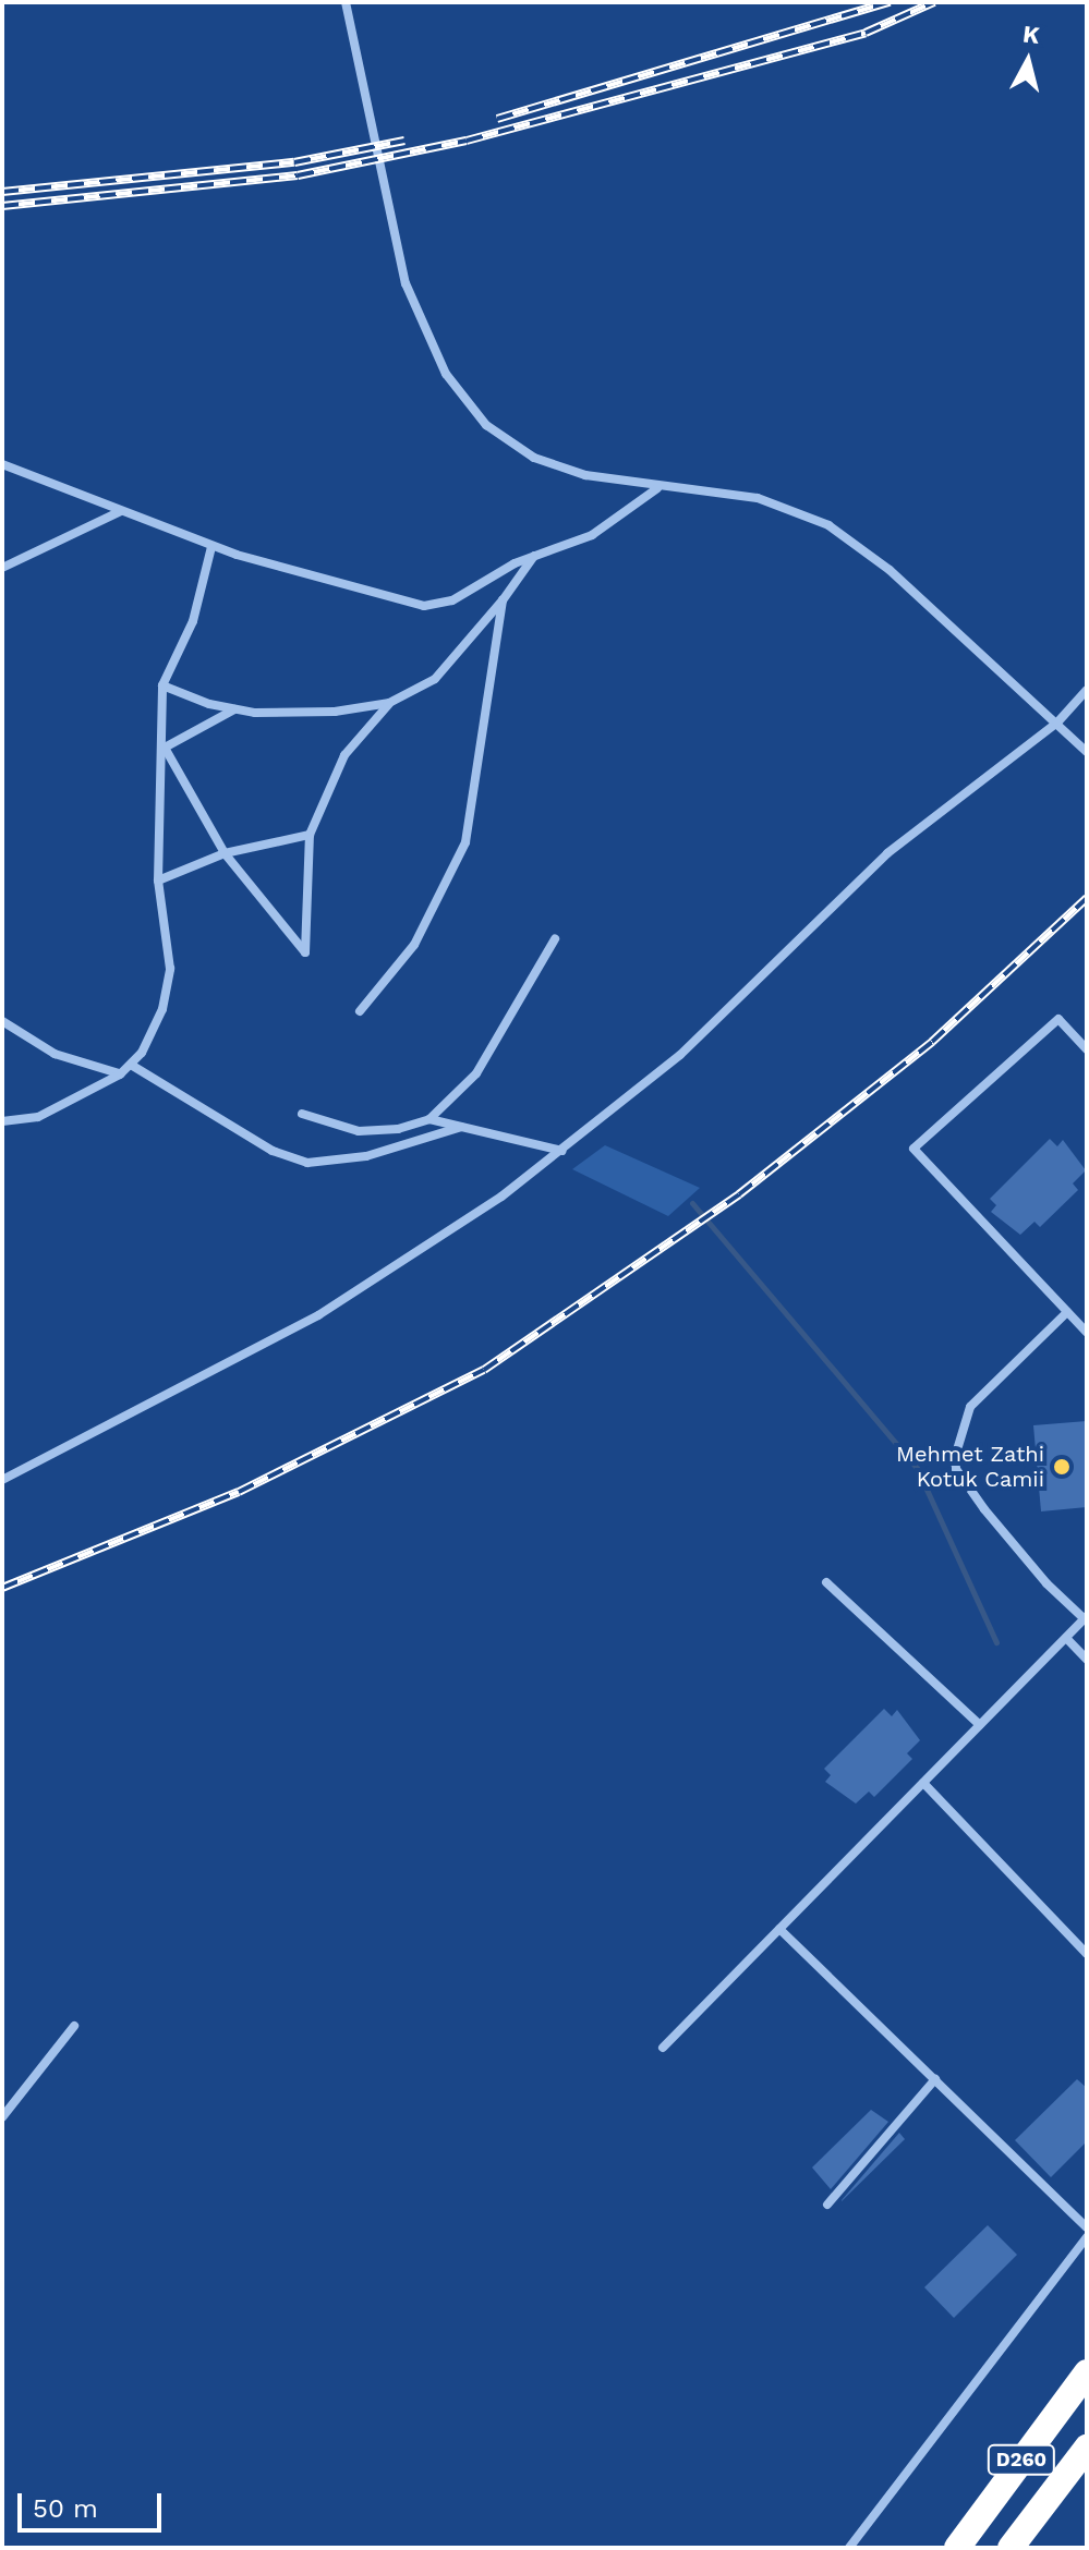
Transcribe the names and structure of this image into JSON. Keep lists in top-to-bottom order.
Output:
{
  "streets": {
    "highway": ["D260"]
  },
  "places": ["Mehmet Zathi Kotuk Camii"],
  "scale_bar": "50 m",
  "north": "top"
}
